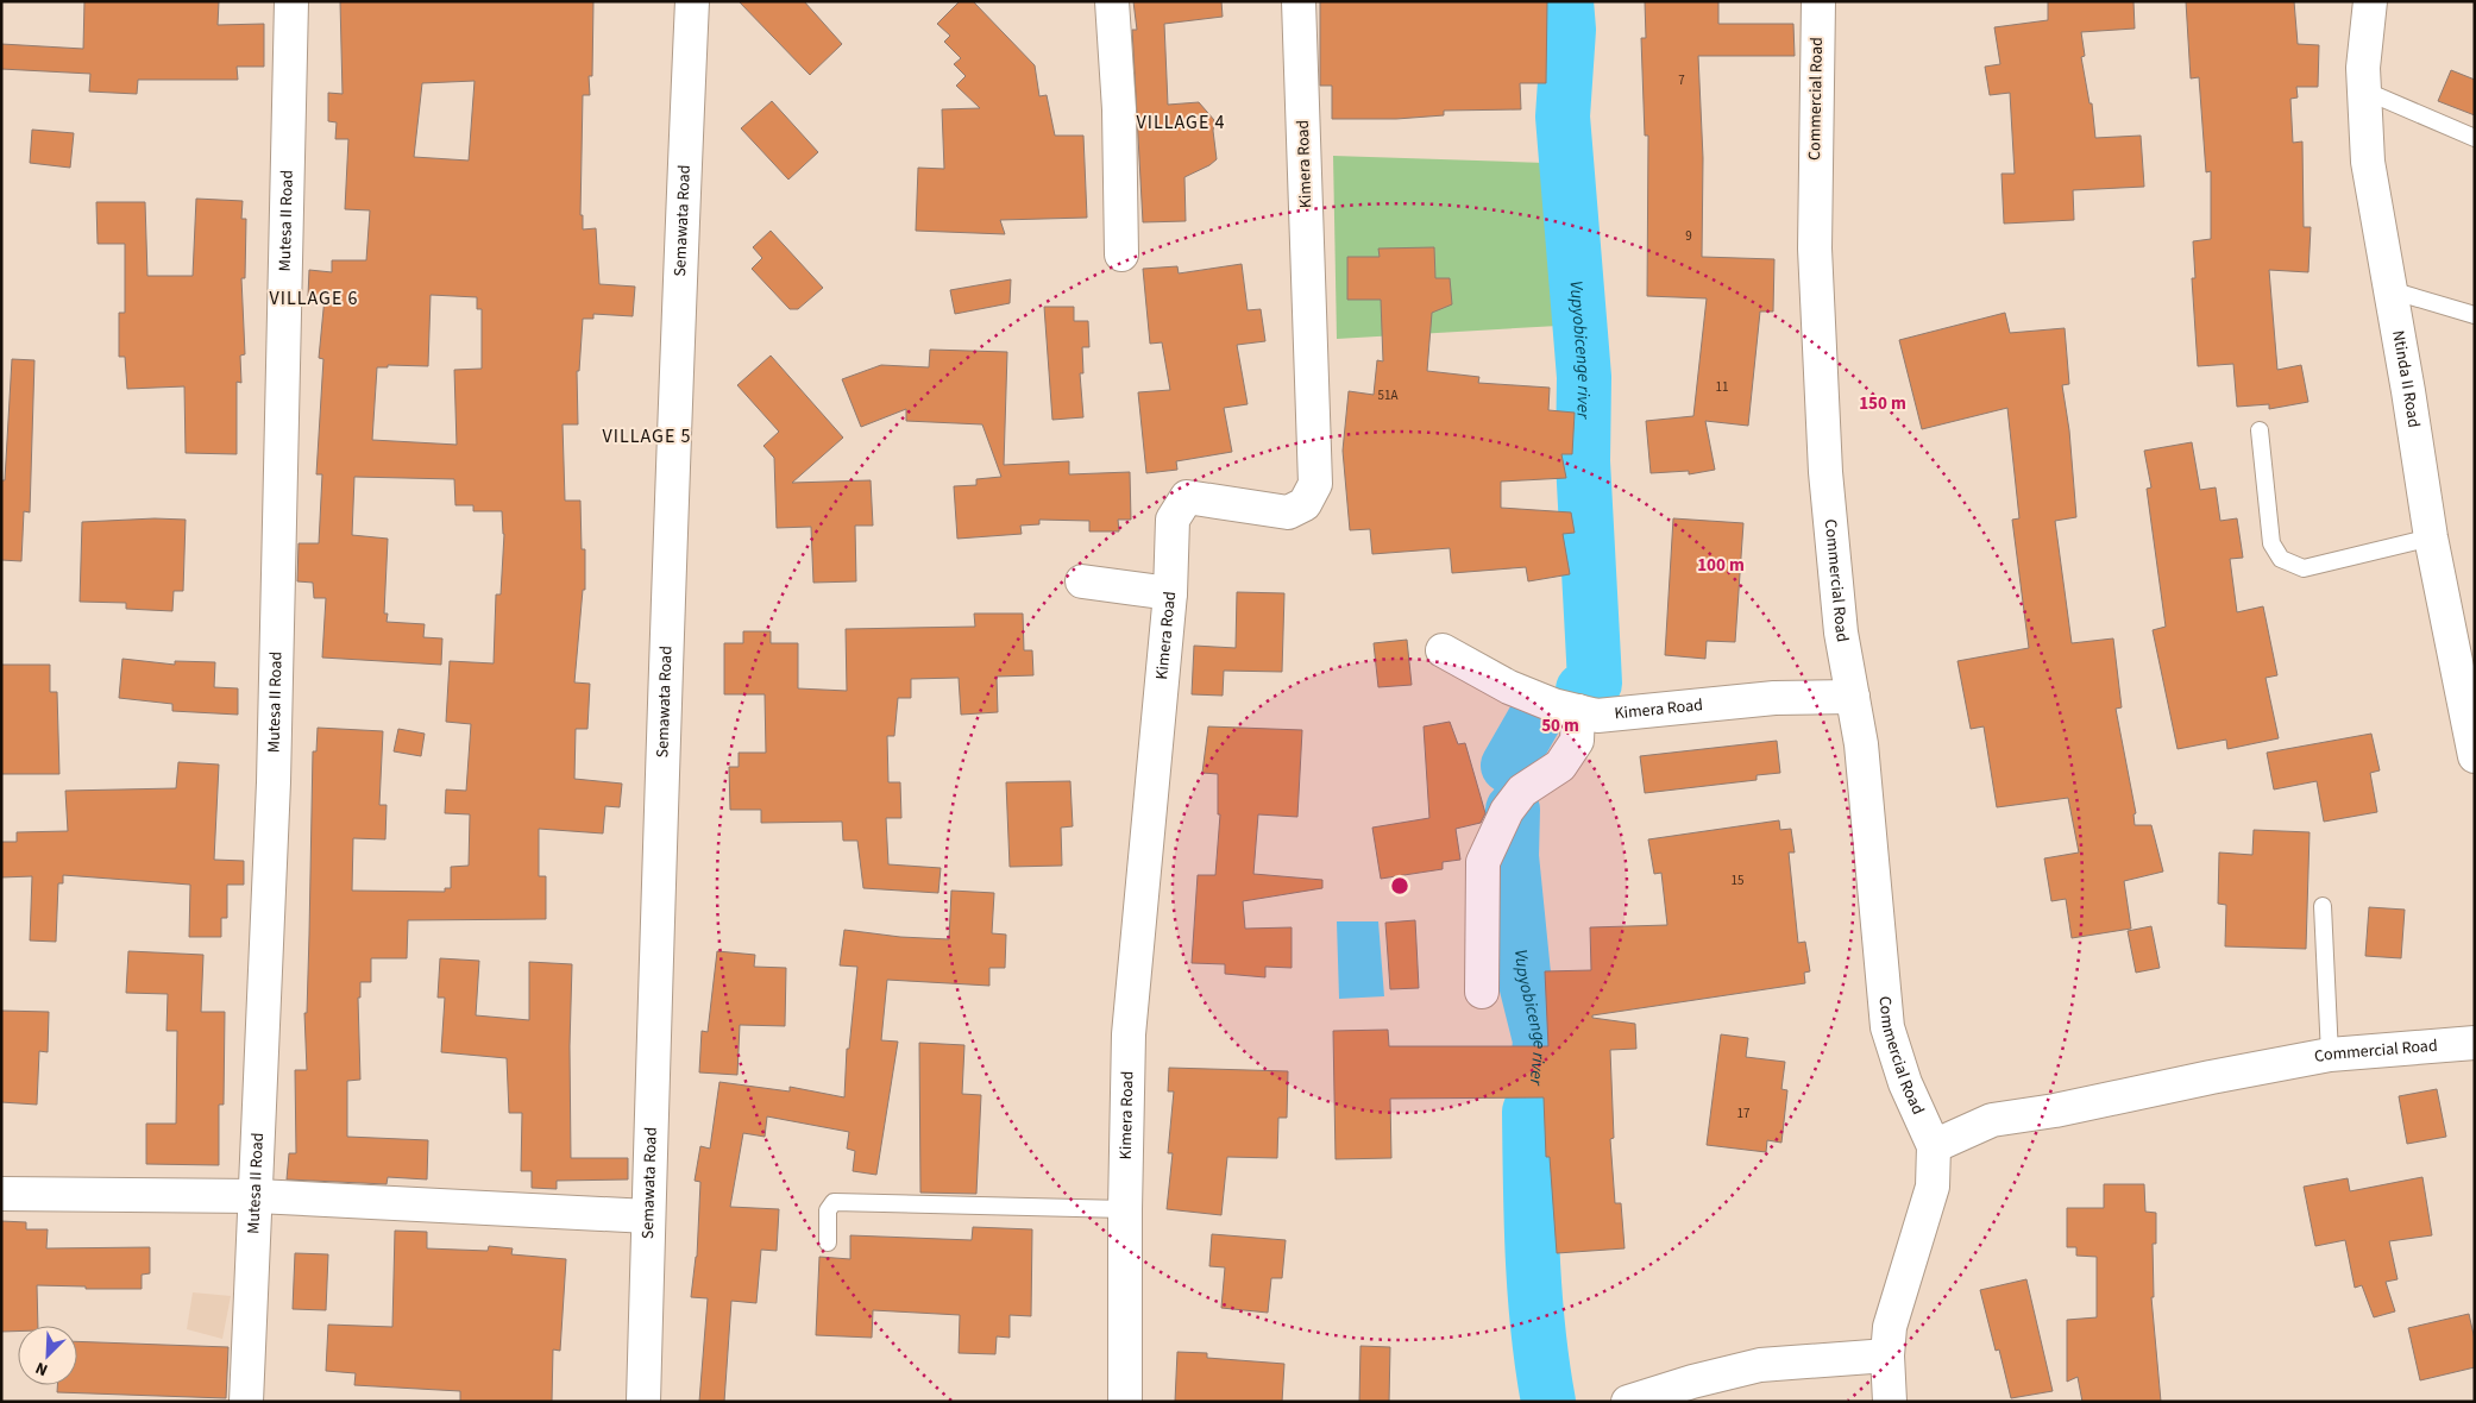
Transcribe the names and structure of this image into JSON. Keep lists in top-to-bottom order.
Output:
{
  "streets": {
    "street": [
      "Commercial Road",
      "Kimera Road",
      "Mutesa II Road",
      "Semawata Road",
      "Ntinda II Road"
    ]
  },
  "crossings": [
    ["Commercial Road", "Kimera Road"]
  ],
  "districts": ["VILLAGE 4", "VILLAGE 6", "VILLAGE 5"],
  "water": ["Vupyobicenge river"],
  "house_numbers": [
    "7",
    "9",
    "11",
    "51A",
    "15",
    "17"
  ],
  "north": "bottom left",
  "rings": ["150 m", "100 m", "50 m"]
}
